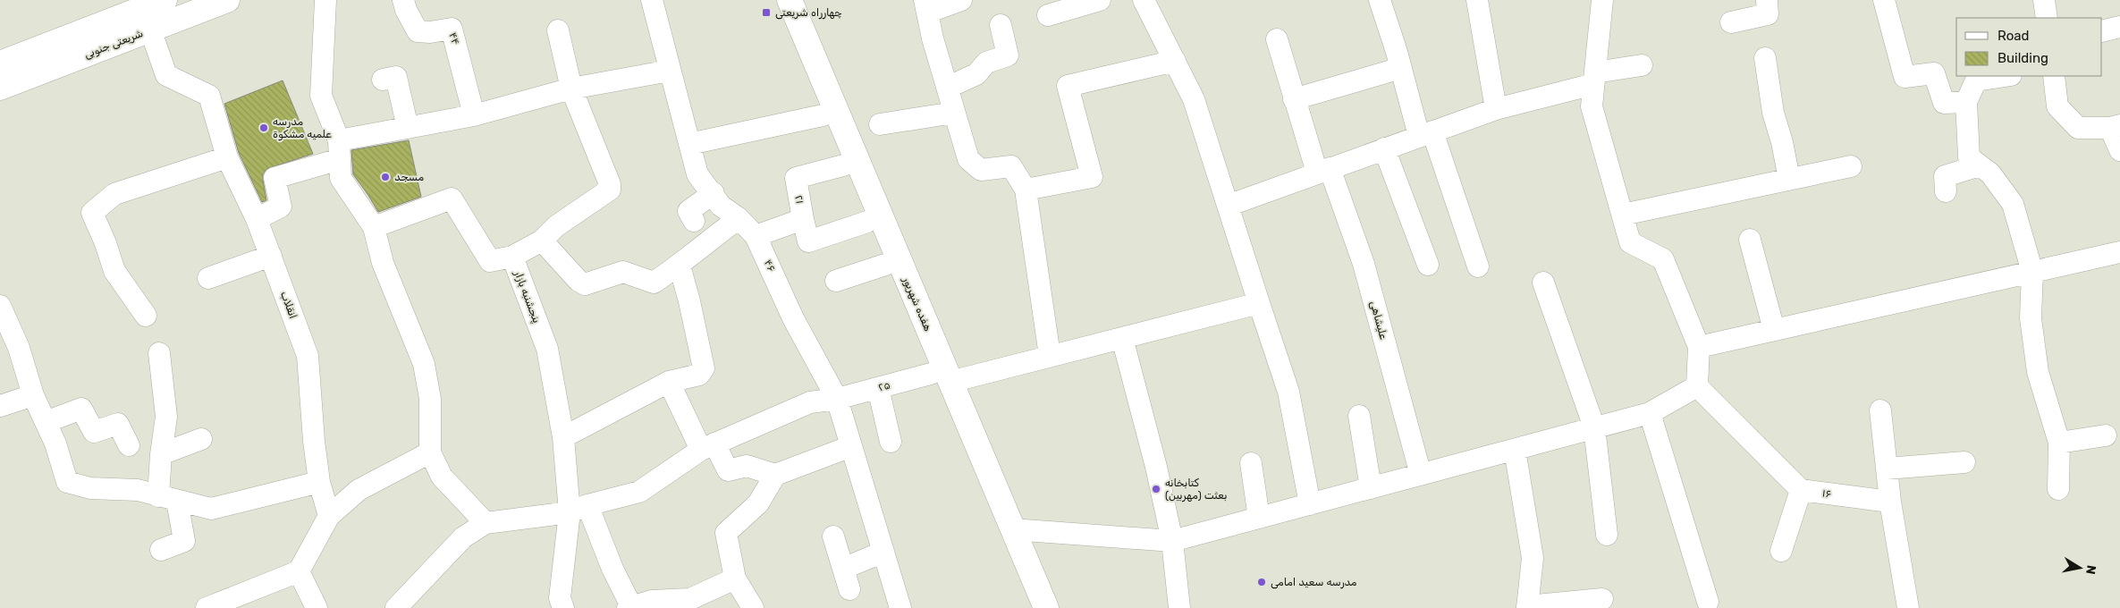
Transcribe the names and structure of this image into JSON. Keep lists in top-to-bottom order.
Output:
{
  "streets": {
    "main road": ["شریعتی جنوبی", "هفده شهریور"],
    "street": [
      "۴۴",
      "۲۱",
      "۴۶",
      "پنجشنبه بازار",
      "انقلاب",
      "علیشاهی",
      "۲۵",
      "۱۶"
    ]
  },
  "crossings": [
    ["شریعتی جنوبی", "انقلاب"],
    ["۲۱", "۴۶"],
    ["۲۱", "هفده شهریور"],
    ["۴۶", "۲۵"],
    ["پنجشنبه بازار", "۲۵"],
    ["هفده شهریور", "۲۵"]
  ],
  "places": {
    "transit": ["چهارراه شریعتی"],
    "other": [
      "مدرسه علمیه مشکوة",
      "مسجد",
      "کتابخانه بعثت (مهربین)",
      "مدرسه سعید امامی"
    ]
  },
  "legend": ["Road", "Building"],
  "north": "right"
}
